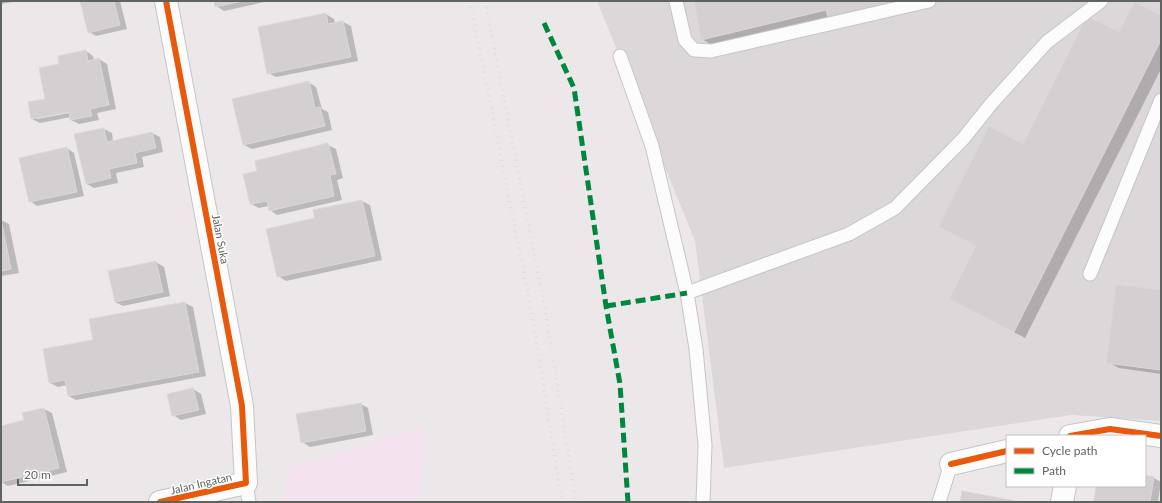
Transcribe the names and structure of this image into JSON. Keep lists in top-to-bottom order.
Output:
{
  "streets": {
    "street": ["Jalan Suka", "Jalan Ingatan"]
  },
  "crossings": [
    ["Jalan Suka", "Jalan Ingatan"]
  ],
  "legend": ["Cycle path", "Path"],
  "scale_bar": "20 m"
}
